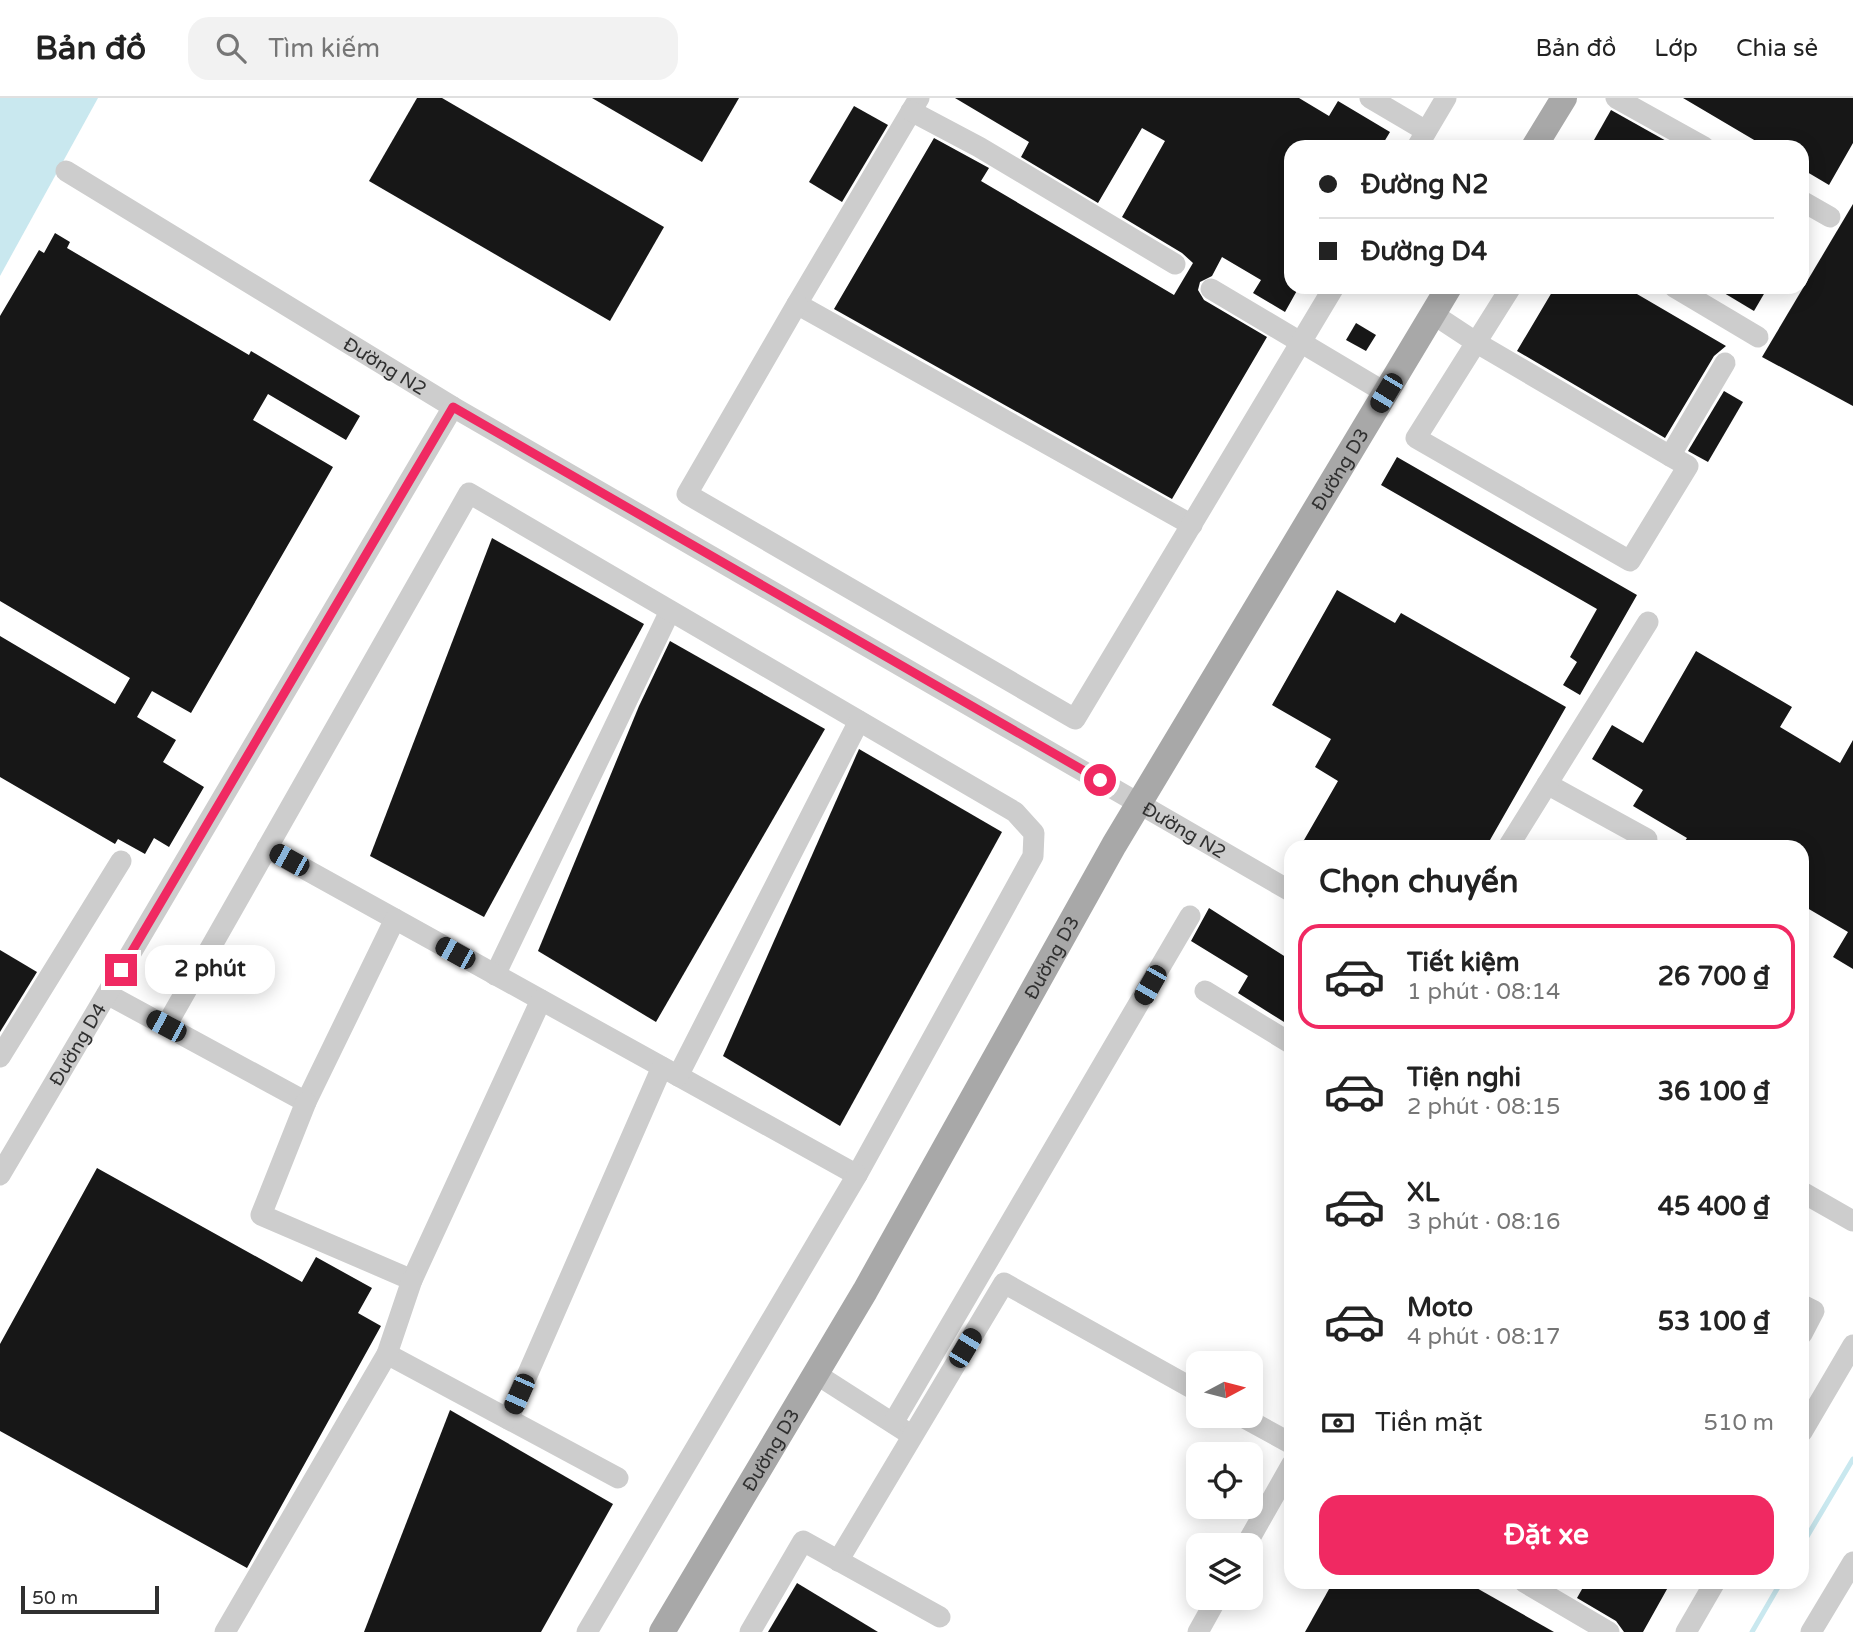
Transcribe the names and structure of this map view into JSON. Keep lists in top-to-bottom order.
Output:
{
  "streets": {
    "main road": ["Đường D3"],
    "street": ["Đường N2", "Đường D4"]
  },
  "crossings": [
    ["Đường N2", "Đường D3"],
    ["Đường N2", "Đường D4"]
  ],
  "scale_bar": "50 m",
  "north": "right",
  "page": {
    "header": "Bản đồ",
    "search": "Tìm kiếm",
    "nav": ["Bản đồ", "Lớp", "Chia sẻ"],
    "banner": ["Đường N2", "Đường D4"],
    "heading": "Chọn chuyến",
    "list": [
      {
        "name": "Tiết kiệm",
        "note": "1 phút · 08:14",
        "value": "26 700 ₫"
      },
      {
        "name": "Tiện nghi",
        "note": "2 phút · 08:15",
        "value": "36 100 ₫"
      },
      {
        "name": "XL",
        "note": "3 phút · 08:16",
        "value": "45 400 ₫"
      },
      {
        "name": "Moto",
        "note": "4 phút · 08:17",
        "value": "53 100 ₫"
      }
    ],
    "bubble": "2 phút",
    "pay": ["Tiền mặt", "510 m"],
    "buttons": "Đặt xe",
    "scale": "50 m"
  }
}
